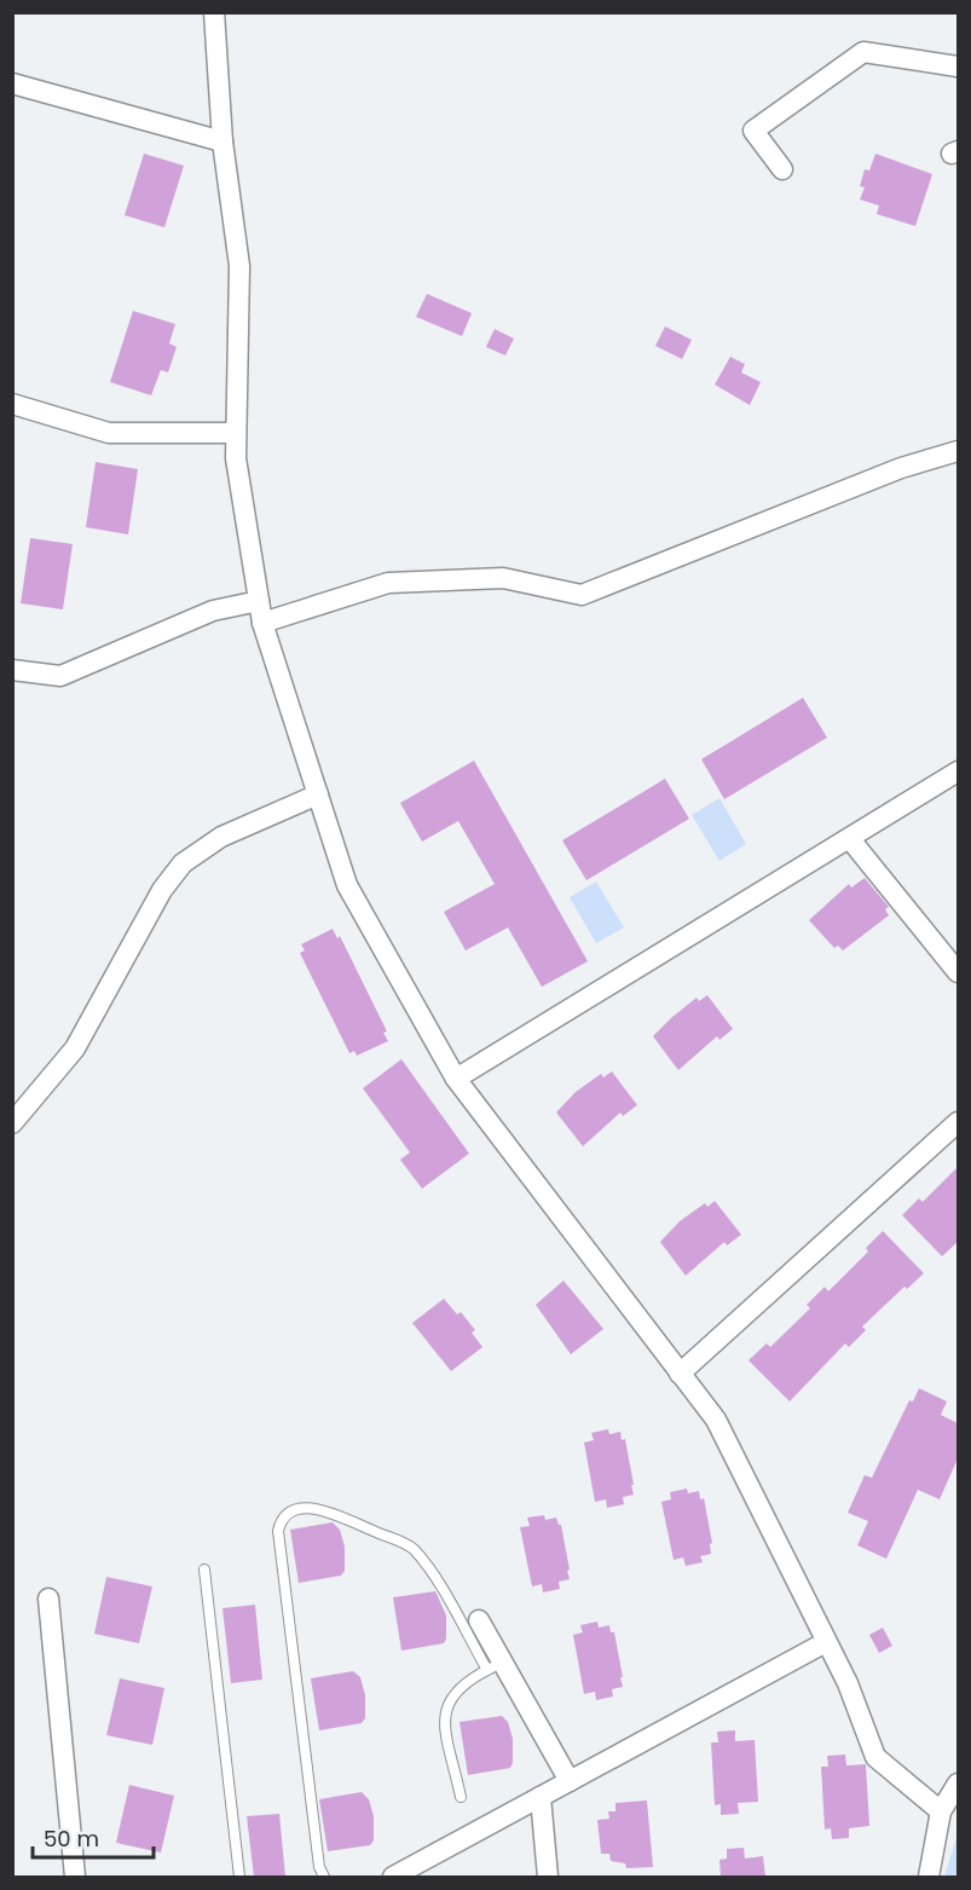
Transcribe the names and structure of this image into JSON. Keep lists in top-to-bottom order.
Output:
{
  "scale_bar": "50 m"
}
